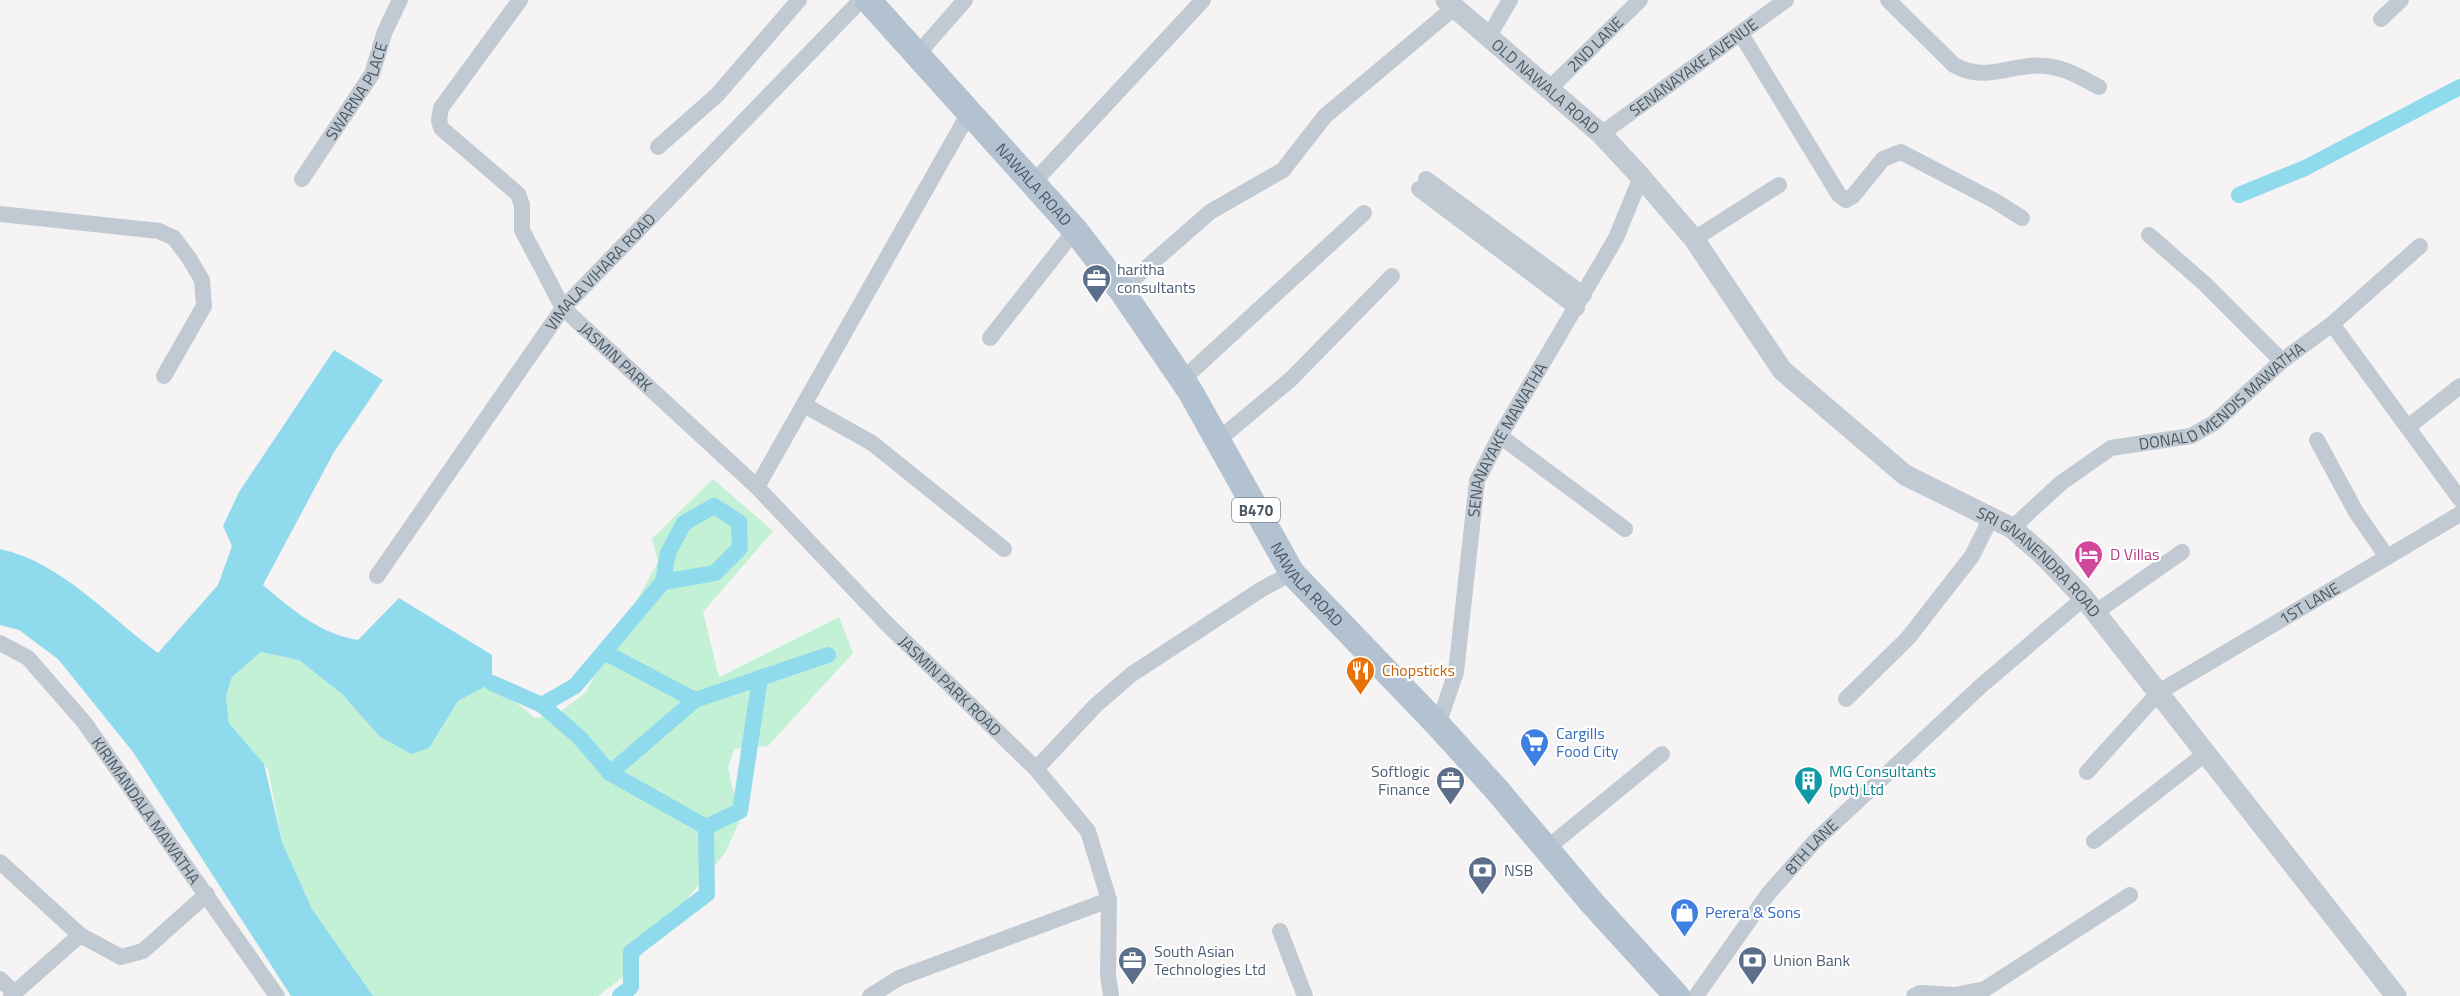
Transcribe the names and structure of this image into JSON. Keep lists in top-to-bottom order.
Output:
{
  "streets": {
    "main road": ["NAWALA ROAD", "B470"],
    "street": [
      "2ND LANE",
      "SENANAYAKE AVENUE",
      "OLD NAWALA ROAD",
      "SWARNA PLACE",
      "VIMALA VIHARA ROAD",
      "JASMIN PARK",
      "DONALD MENDIS MAWATHA",
      "SENANAYAKE MAWATHA",
      "SRI GNANENDRA ROAD",
      "1ST LANE",
      "JASMIN PARK ROAD",
      "KIRIMANDALA MAWATHA",
      "8TH LANE"
    ]
  },
  "crossings": [
    ["2ND LANE", "OLD NAWALA ROAD"],
    ["SENANAYAKE AVENUE", "OLD NAWALA ROAD"],
    ["OLD NAWALA ROAD", "SENANAYAKE MAWATHA"],
    ["OLD NAWALA ROAD", "SRI GNANENDRA ROAD"],
    ["NAWALA ROAD", "SENANAYAKE MAWATHA"],
    ["VIMALA VIHARA ROAD", "JASMIN PARK"],
    ["JASMIN PARK", "JASMIN PARK ROAD"],
    ["DONALD MENDIS MAWATHA", "SRI GNANENDRA ROAD"],
    ["SENANAYAKE MAWATHA", "SRI GNANENDRA ROAD"],
    ["SRI GNANENDRA ROAD", "1ST LANE"],
    ["SRI GNANENDRA ROAD", "8TH LANE"]
  ],
  "places": {
    "office": ["haritha consultants", "Softlogic Finance", "South Asian Technologies Ltd"],
    "hotel": ["D Villas"],
    "restaurant": ["Chopsticks"],
    "supermarket": ["Cargills Food City"],
    "building": ["MG Consultants (pvt) Ltd"],
    "bank": ["NSB", "Union Bank"],
    "shop": ["Perera & Sons"]
  }
}
